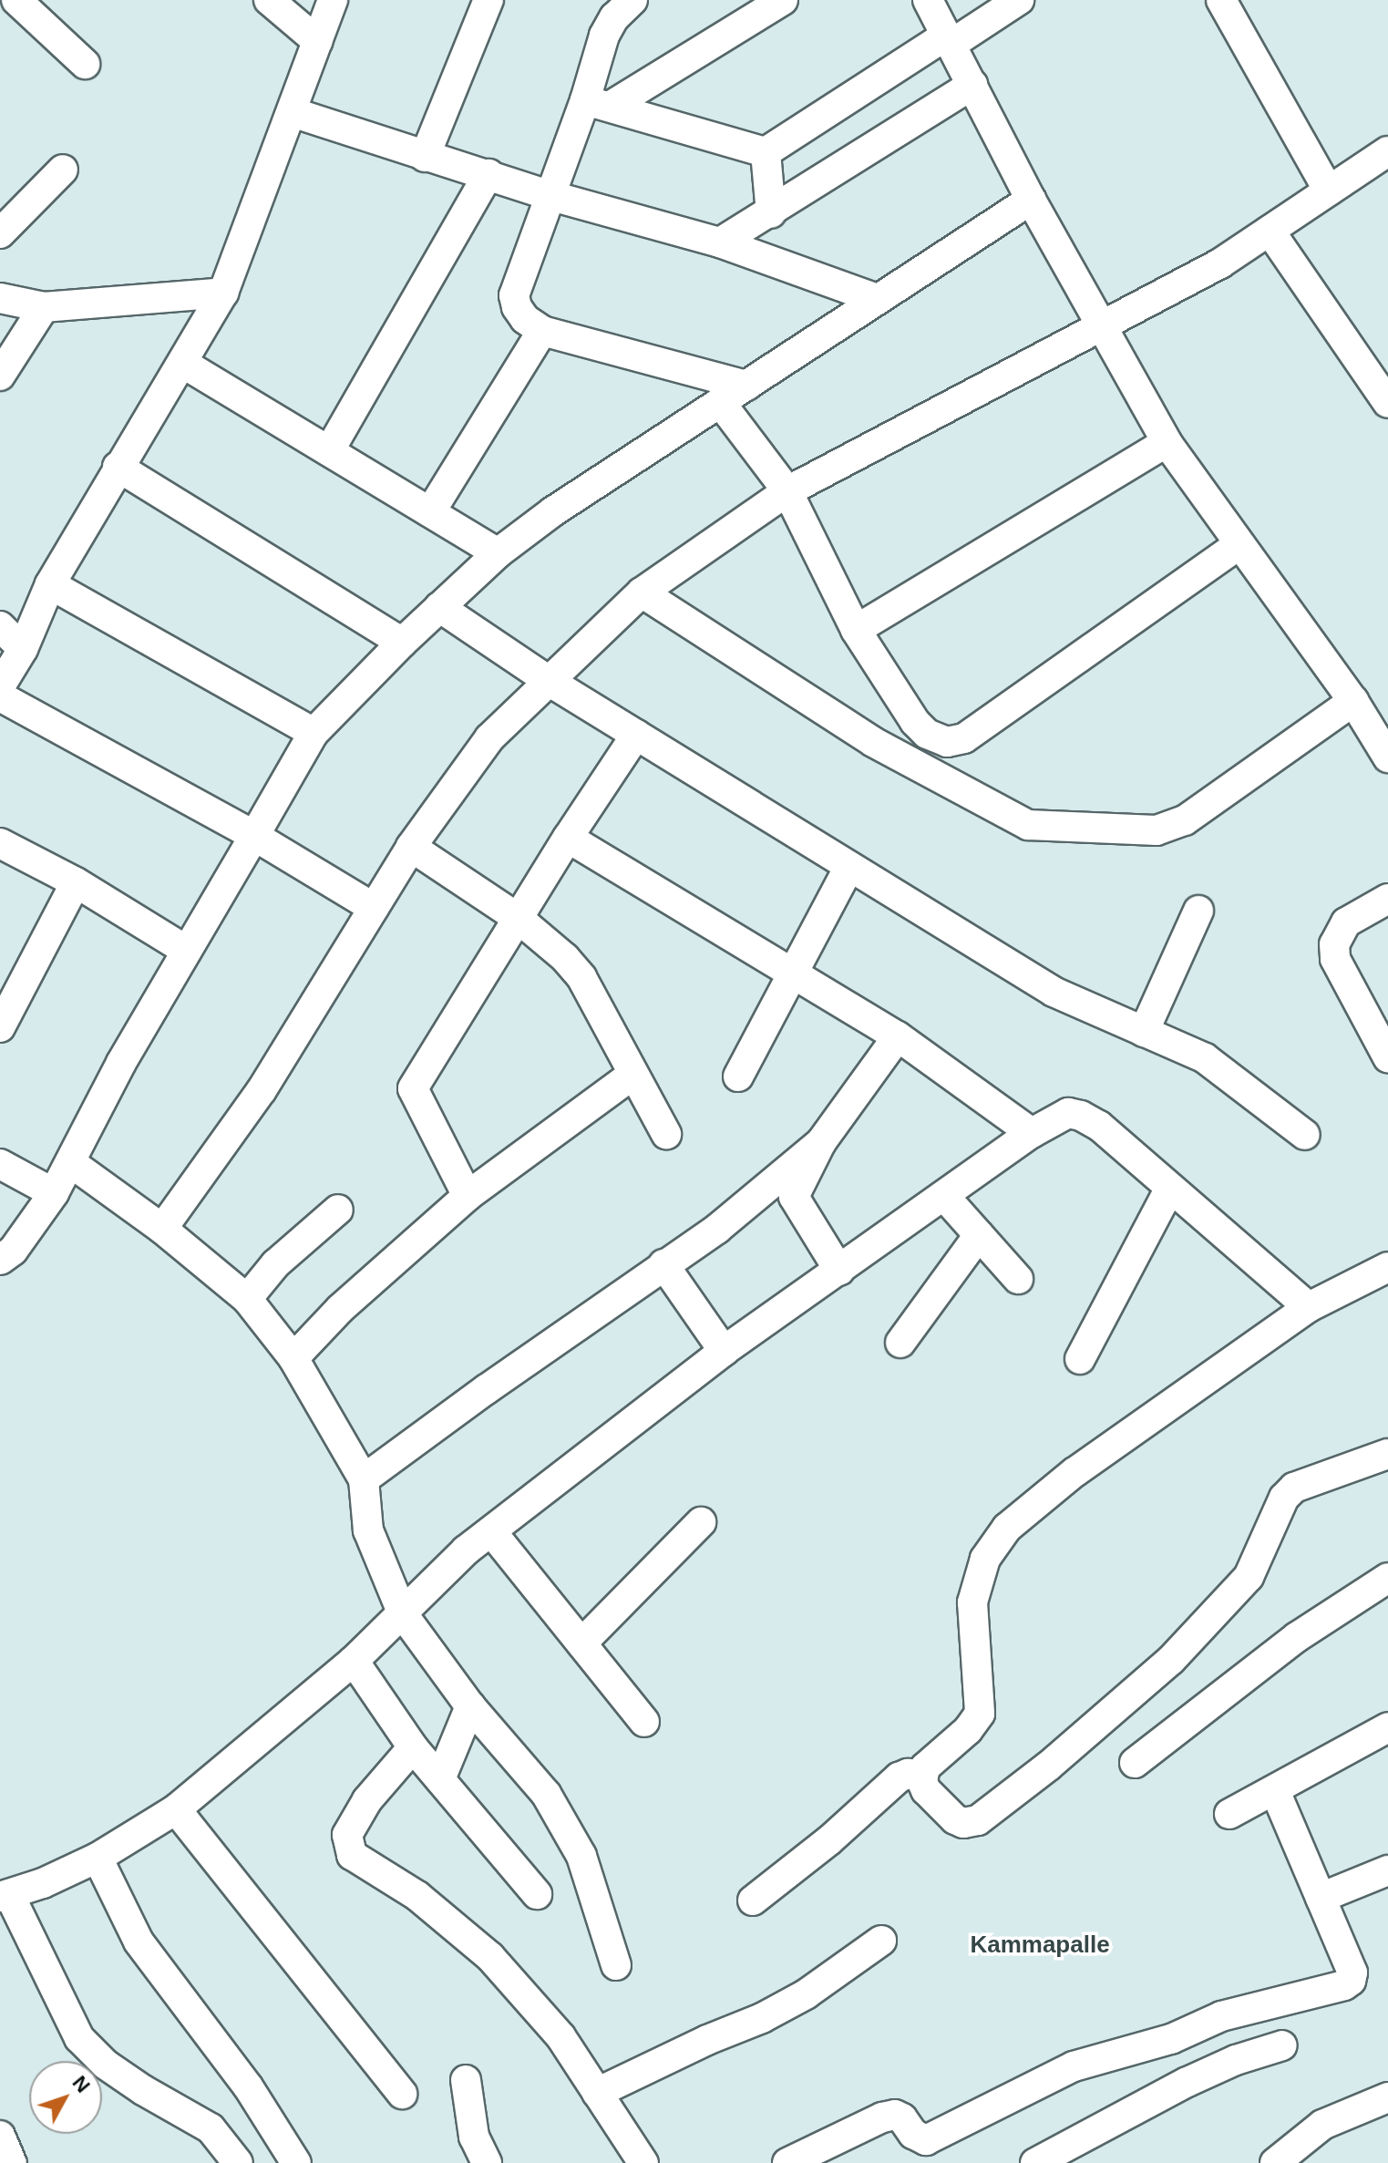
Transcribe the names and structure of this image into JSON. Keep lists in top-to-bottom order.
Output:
{
  "districts": ["Kammapalle"],
  "north": "top right"
}
